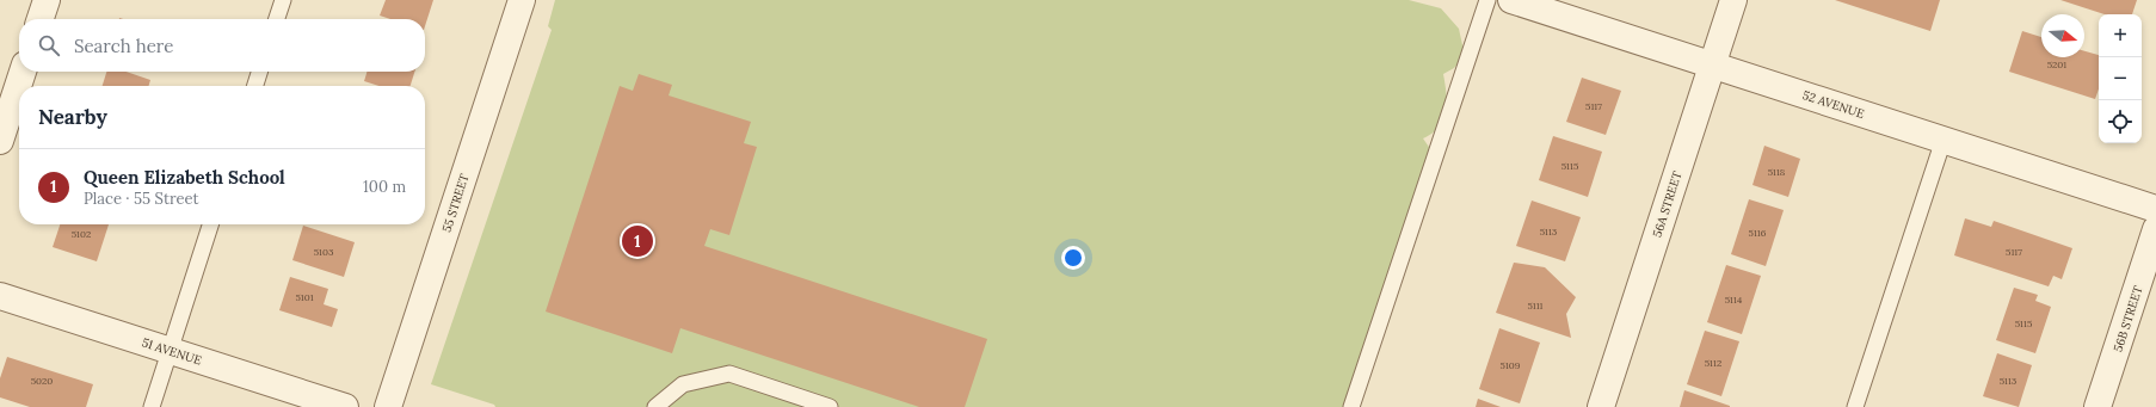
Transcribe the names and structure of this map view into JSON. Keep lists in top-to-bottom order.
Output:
{
  "streets": {
    "street": [
      "52 AVENUE",
      "55 STREET",
      "56A STREET",
      "56B STREET",
      "51 AVENUE"
    ]
  },
  "crossings": [
    ["52 AVENUE", "56A STREET"]
  ],
  "house_numbers": [
    "5201",
    "5117",
    "5115",
    "5118",
    "5113",
    "5116",
    "5102",
    "5103",
    "5117",
    "5101",
    "5114",
    "5111",
    "5115",
    "5112",
    "5109",
    "5020",
    "5113"
  ],
  "north": "right",
  "page": {
    "map_buttons": ["+", "−"],
    "search": "Search here",
    "heading": "Nearby",
    "list": [
      {
        "mark": "1",
        "name": "Queen Elizabeth School",
        "note": "Place · 55 Street",
        "value": "100 m"
      }
    ],
    "pins": "1"
  }
}
